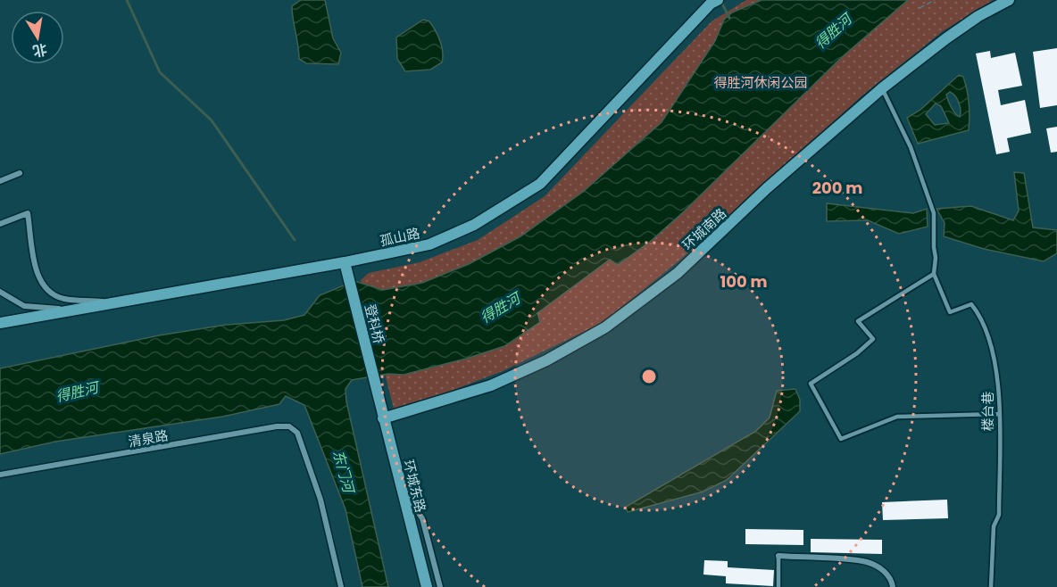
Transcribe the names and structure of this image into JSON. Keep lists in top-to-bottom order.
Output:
{
  "streets": {
    "main road": [
      "环城南路",
      "孤山路",
      "登科桥",
      "环城东路"
    ],
    "street": ["清泉路"],
    "lane": ["楼台巷"]
  },
  "crossings": [
    ["环城南路", "环城东路"],
    ["孤山路", "登科桥"],
    ["登科桥", "环城东路"]
  ],
  "water": ["得胜河", "东门河"],
  "parks": ["得胜河休闲公园"],
  "north": "bottom",
  "rings": ["200 m", "100 m"]
}
